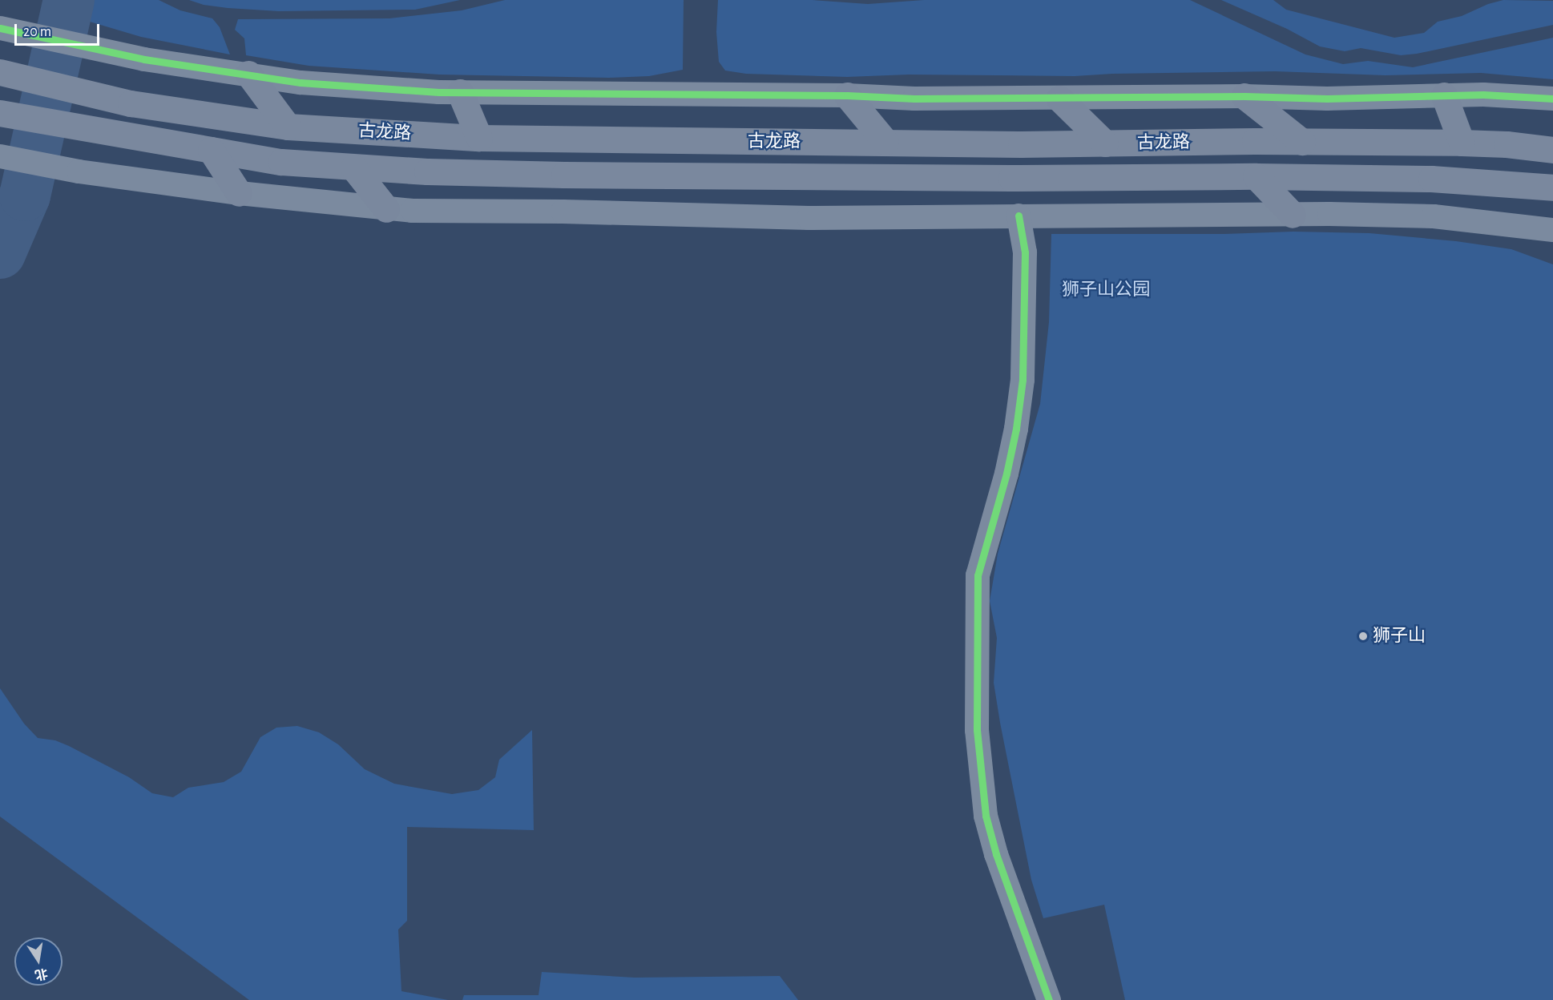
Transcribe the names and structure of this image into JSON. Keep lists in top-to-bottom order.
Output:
{
  "streets": {
    "main road": ["古龙路"]
  },
  "parks": ["狮子山公园"],
  "places": ["狮子山"],
  "scale_bar": "20 m",
  "north": "bottom"
}
